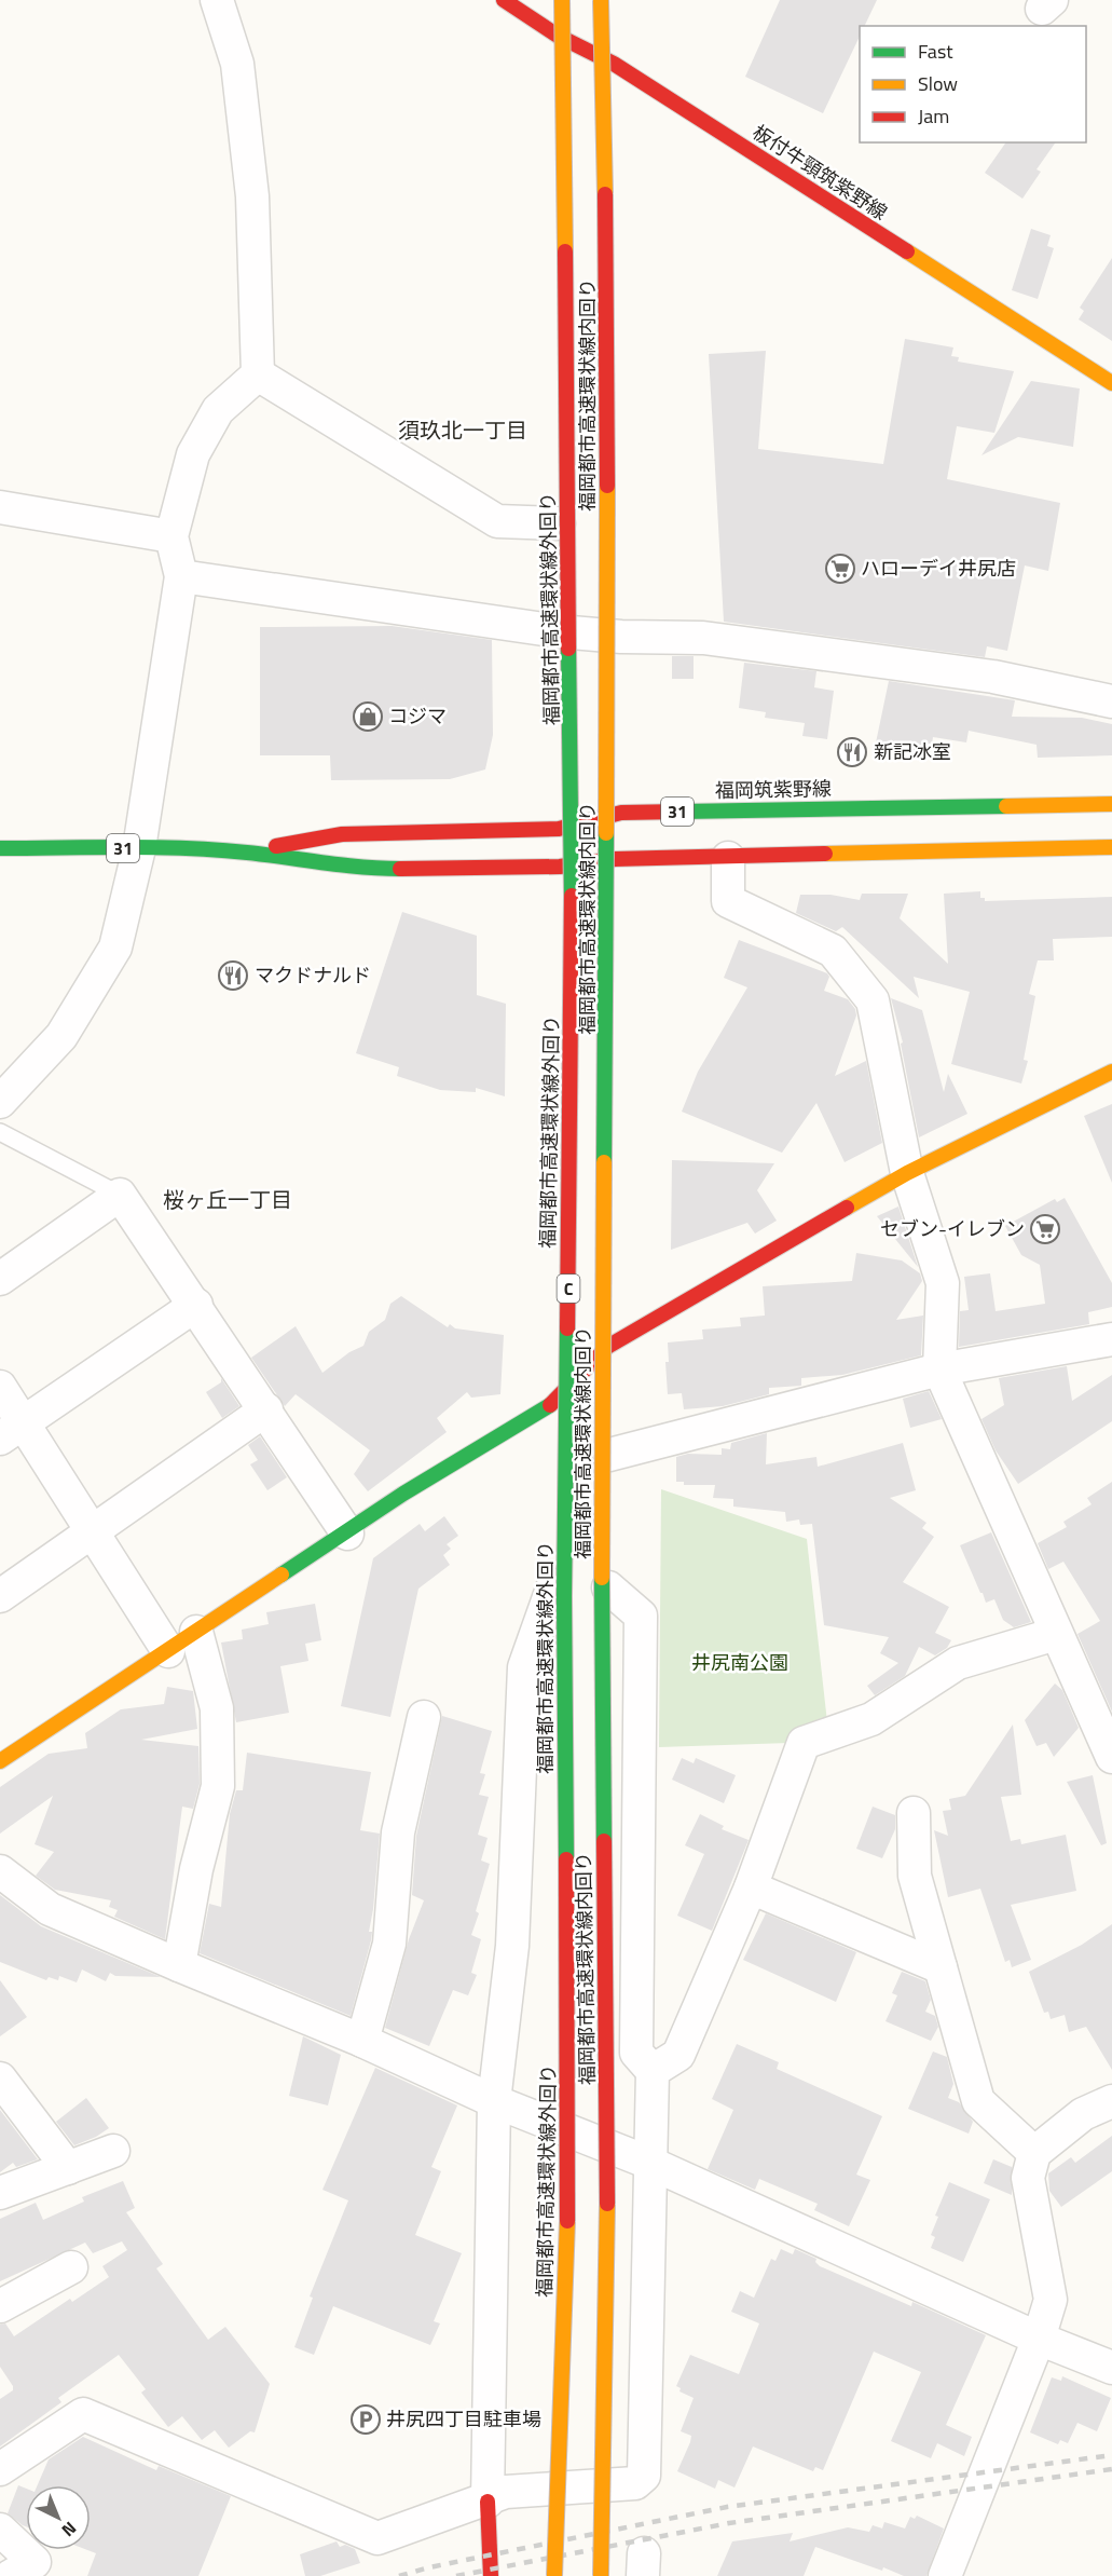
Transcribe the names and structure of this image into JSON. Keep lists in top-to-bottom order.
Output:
{
  "streets": {
    "main road": [
      "板付牛頸筑紫野線",
      "福岡都市高速環状線内回り",
      "福岡都市高速環状線外回り",
      "福岡筑紫野線",
      "31",
      "C"
    ]
  },
  "districts": ["須玖北一丁目", "桜ヶ丘一丁目"],
  "parks": ["井尻南公園"],
  "places": {
    "supermarket": ["ハローデイ井尻店", "セブン-イレブン"],
    "shop": ["コジマ"],
    "restaurant": ["新記冰室", "マクドナルド"],
    "parking": ["井尻四丁目駐車場"]
  },
  "legend": ["Fast", "Slow", "Jam"],
  "north": "bottom right"
}
